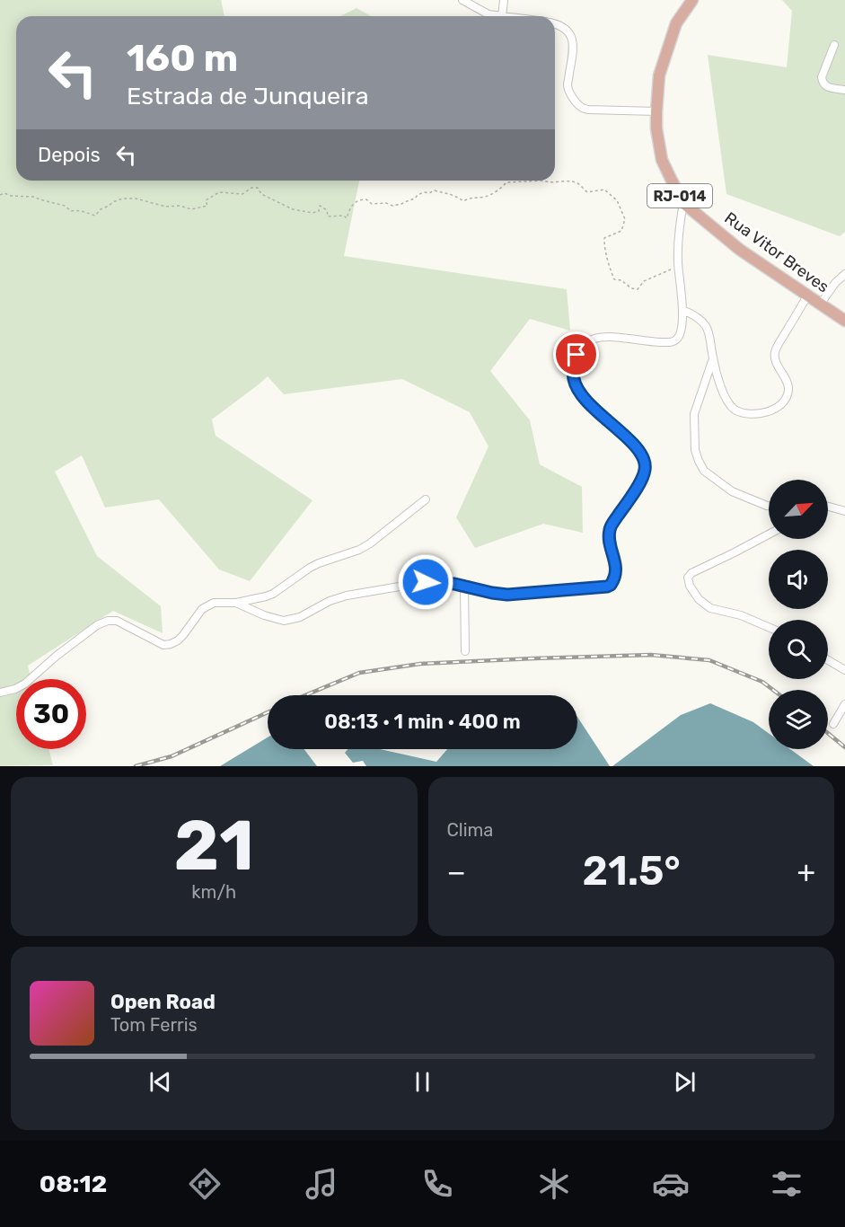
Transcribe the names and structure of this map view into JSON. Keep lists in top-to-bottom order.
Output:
{
  "streets": {
    "main road": ["RJ-014", "Rua Vitor Breves"]
  },
  "north": "top right",
  "page": {
    "turn": ["160 m", "Estrada de Junqueira"],
    "then": "Depois",
    "limit": "30",
    "trip": "08:13 · 1 min · 400 m",
    "tile": [
      ["21", "km/h"],
      "Clima"
    ],
    "heat": ["−", "21.5°", "+"],
    "song": ["Open Road", "Tom Ferris"],
    "tabs": "08:12"
  }
}
